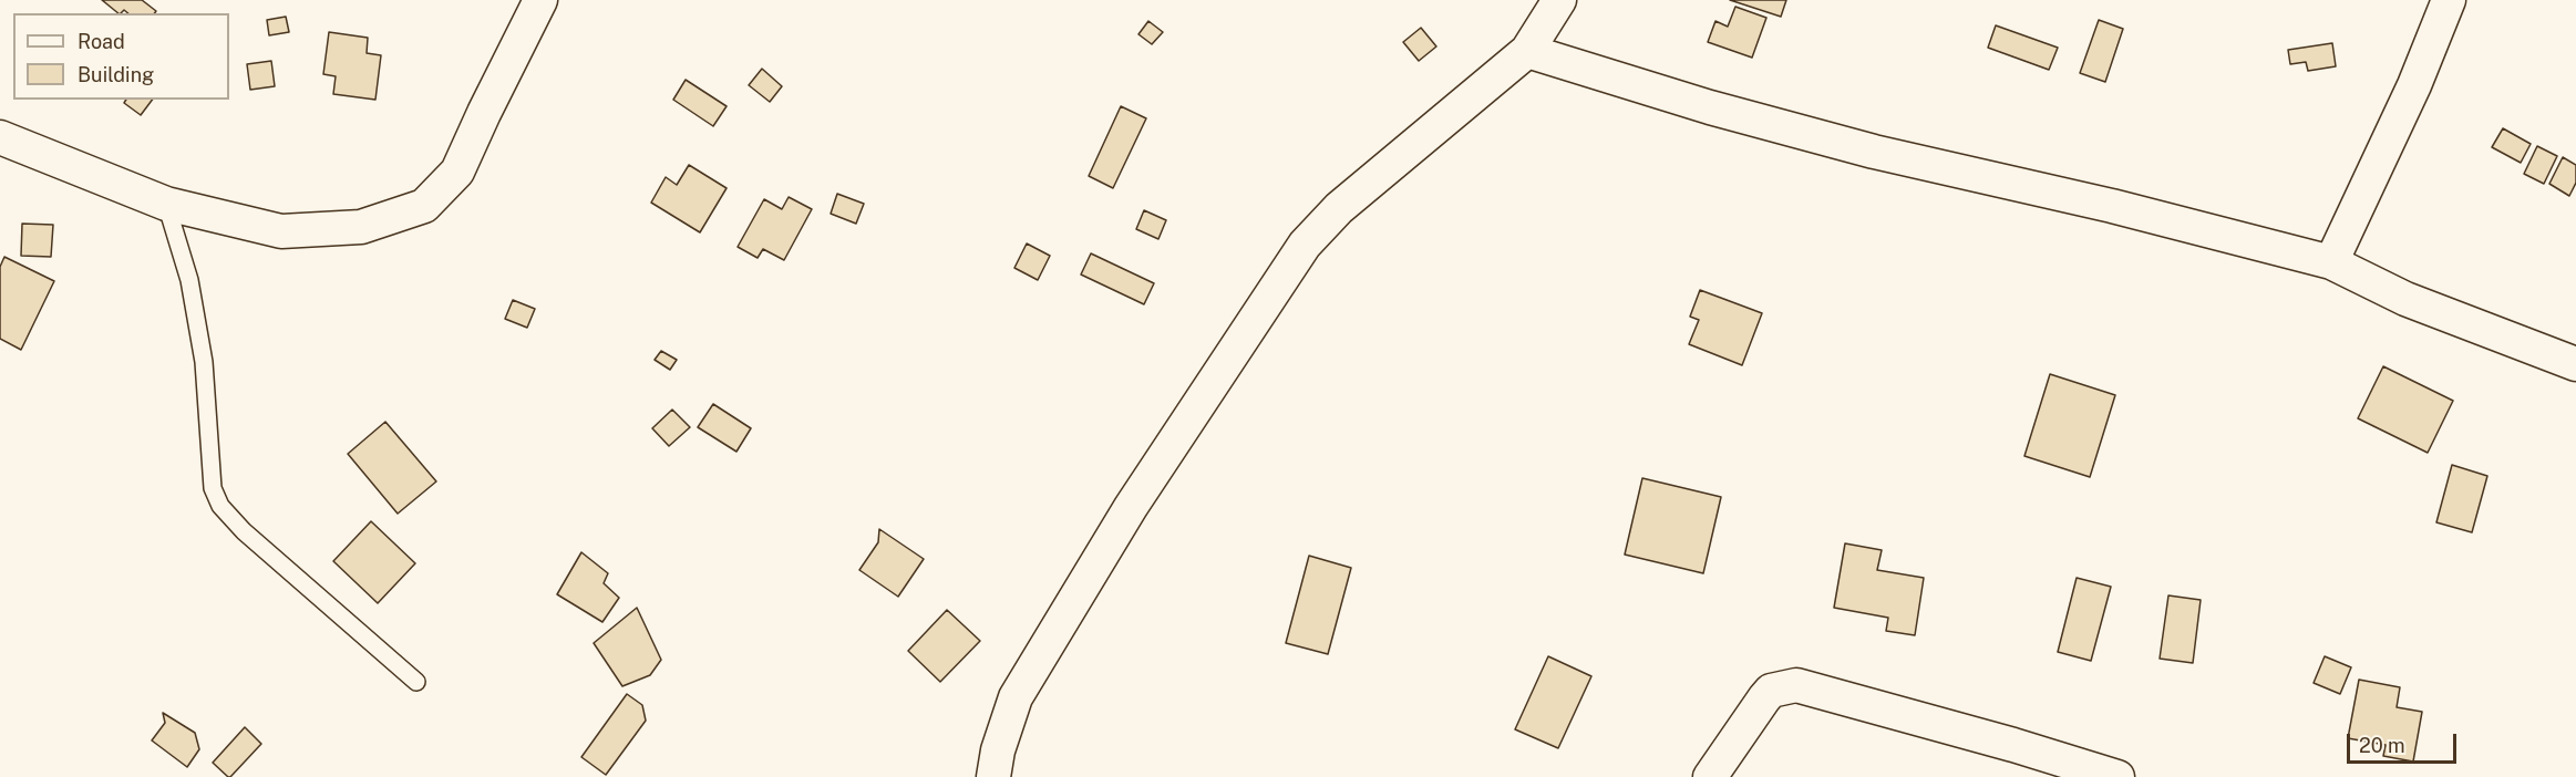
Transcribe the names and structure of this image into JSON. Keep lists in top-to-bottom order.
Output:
{
  "legend": ["Road", "Building"],
  "scale_bar": "20 m"
}
